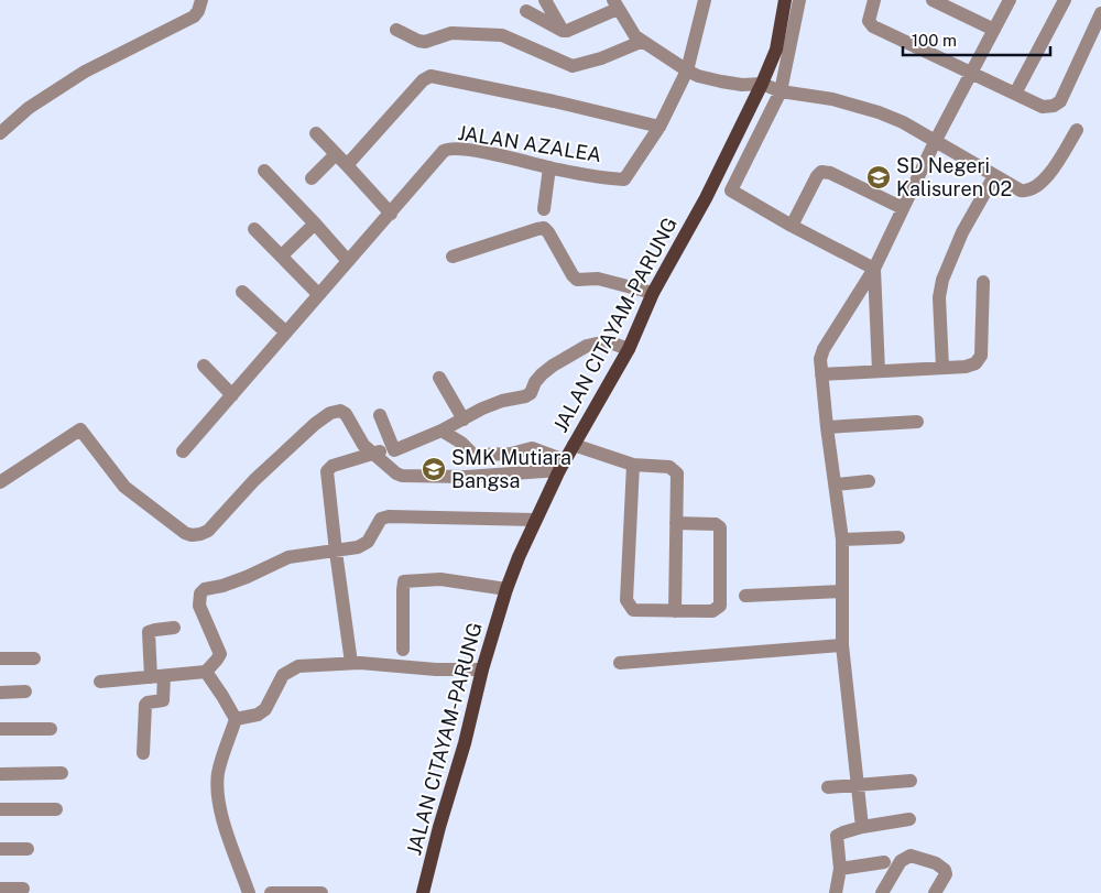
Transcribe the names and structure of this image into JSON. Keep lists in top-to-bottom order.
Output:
{
  "streets": {
    "main road": ["JALAN CITAYAM-PARUNG"],
    "street": ["JALAN AZALEA"]
  },
  "places": {
    "school or university": ["SD Negeri Kalisuren 02", "SMK Mutiara Bangsa"]
  },
  "scale_bar": "100 m"
}
